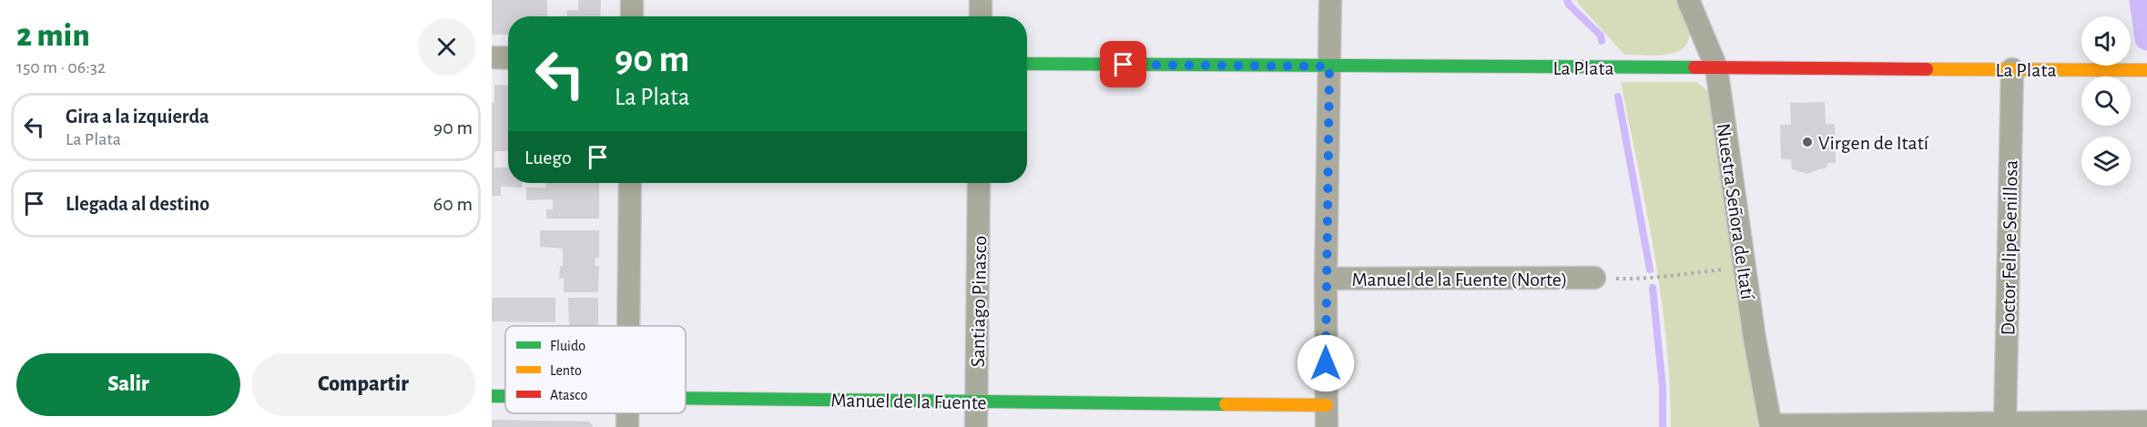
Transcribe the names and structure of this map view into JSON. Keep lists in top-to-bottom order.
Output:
{
  "streets": {
    "street": [
      "La Plata",
      "Nuestra Señora de Itatí",
      "Doctor Felipe Senillosa",
      "Manuel de la Fuente (Norte)",
      "Santiago Pinasco",
      "Manuel de la Fuente"
    ]
  },
  "crossings": [
    ["La Plata", "Nuestra Señora de Itatí"],
    ["La Plata", "Doctor Felipe Senillosa"],
    ["Santiago Pinasco", "Manuel de la Fuente"]
  ],
  "places": ["Virgen de Itatí"],
  "legend": ["Fluido", "Lento", "Atasco"],
  "page": {
    "heading": ["2 min", "150 m · 06:32"],
    "turn": ["90 m", "La Plata"],
    "list": [
      {
        "name": "Gira a la izquierda",
        "note": "La Plata",
        "value": "90 m"
      },
      {
        "name": "Llegada al destino",
        "value": "60 m"
      }
    ],
    "then": "Luego",
    "buttons": ["Salir", "Compartir"]
  }
}
